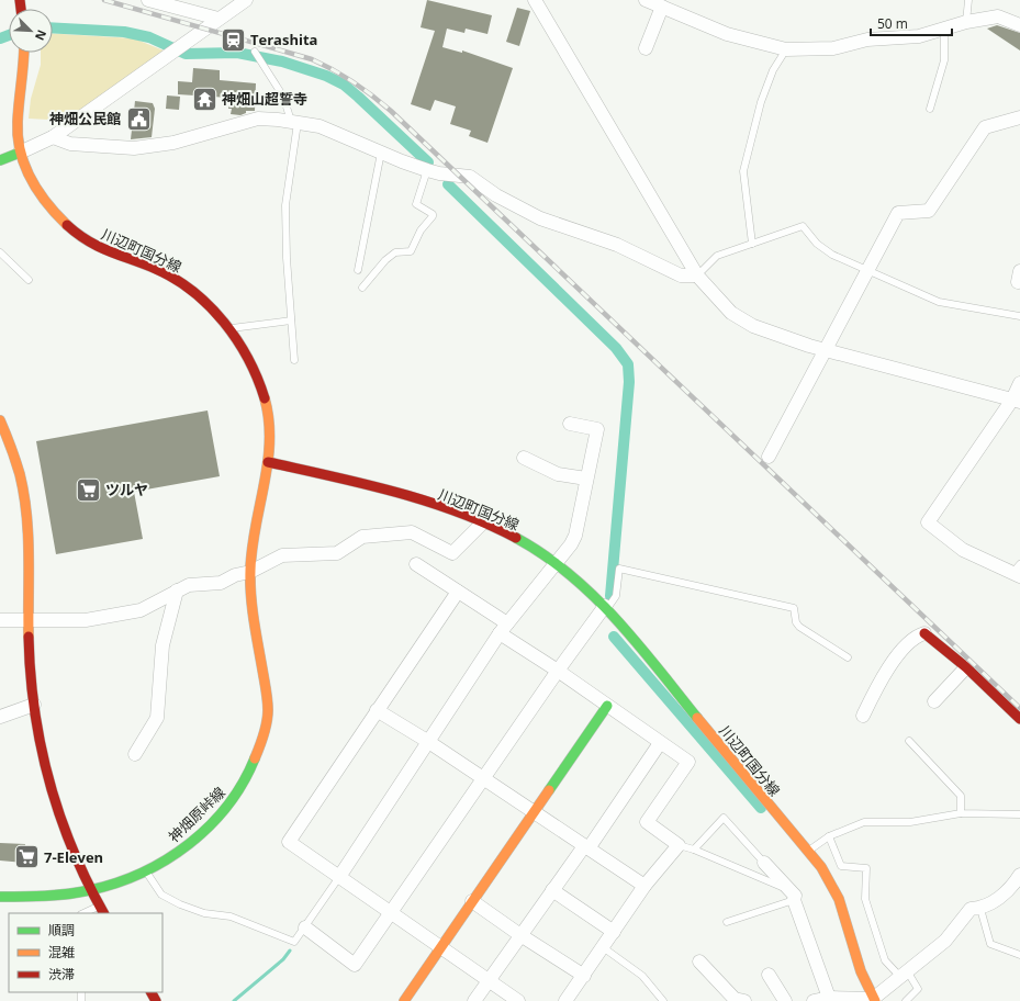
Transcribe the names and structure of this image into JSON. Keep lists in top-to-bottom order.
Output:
{
  "streets": {
    "street": ["川辺町国分線", "神畑原峠線"]
  },
  "crossings": [
    ["川辺町国分線", "神畑原峠線"]
  ],
  "places": {
    "station": ["Terashita"],
    "temple": ["神畑山超誓寺"],
    "public building": ["神畑公民館"],
    "supermarket": ["ツルヤ", "7-Eleven"]
  },
  "legend": ["順調", "混雑", "渋滞"],
  "scale_bar": "50 m",
  "north": "bottom right"
}
